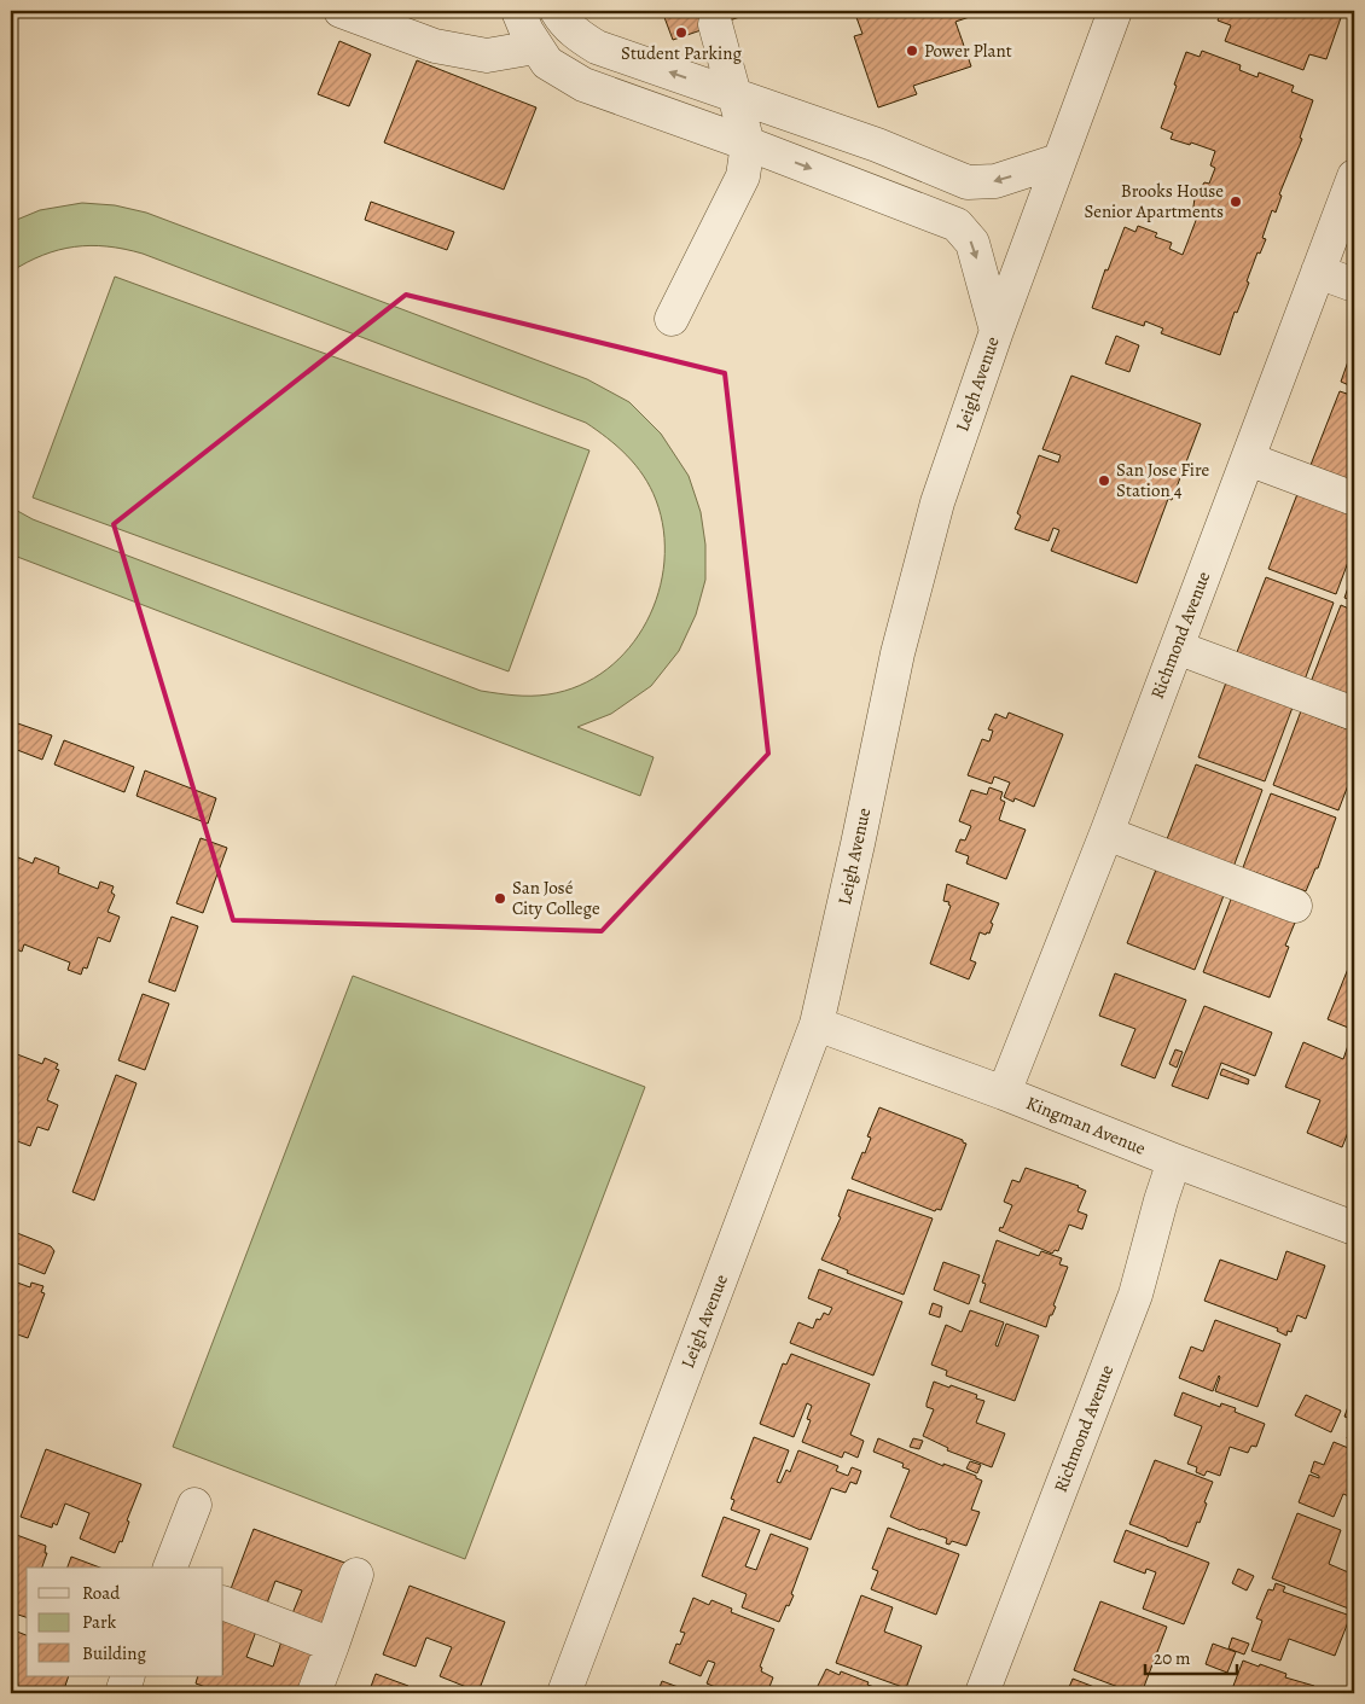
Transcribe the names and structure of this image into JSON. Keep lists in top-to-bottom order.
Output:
{
  "streets": {
    "street": ["Leigh Avenue", "Richmond Avenue", "Kingman Avenue"]
  },
  "crossings": [
    ["Leigh Avenue", "Kingman Avenue"],
    ["Richmond Avenue", "Kingman Avenue"]
  ],
  "places": [
    "Student Parking",
    "Power Plant",
    "Brooks House Senior Apartments",
    "San Jose Fire Station 4",
    "San José City College"
  ],
  "legend": ["Road", "Park", "Building"],
  "scale_bar": "20 m"
}
